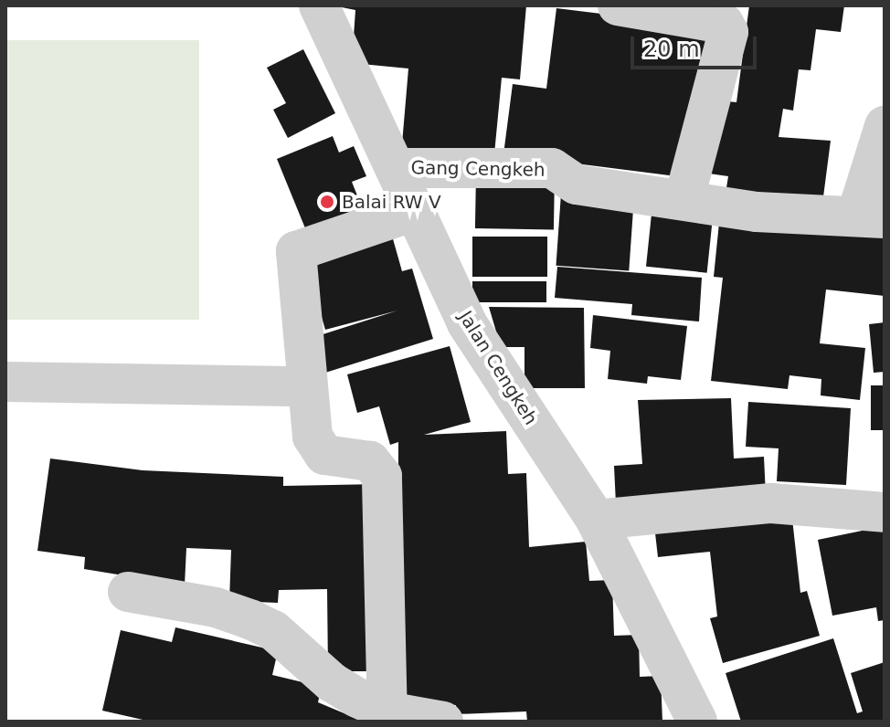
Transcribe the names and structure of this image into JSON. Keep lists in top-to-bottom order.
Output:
{
  "streets": {
    "street": ["Gang Cengkeh", "Jalan Cengkeh"]
  },
  "crossings": [
    ["Gang Cengkeh", "Jalan Cengkeh"]
  ],
  "places": ["Balai RW V"],
  "scale_bar": "20 m"
}
